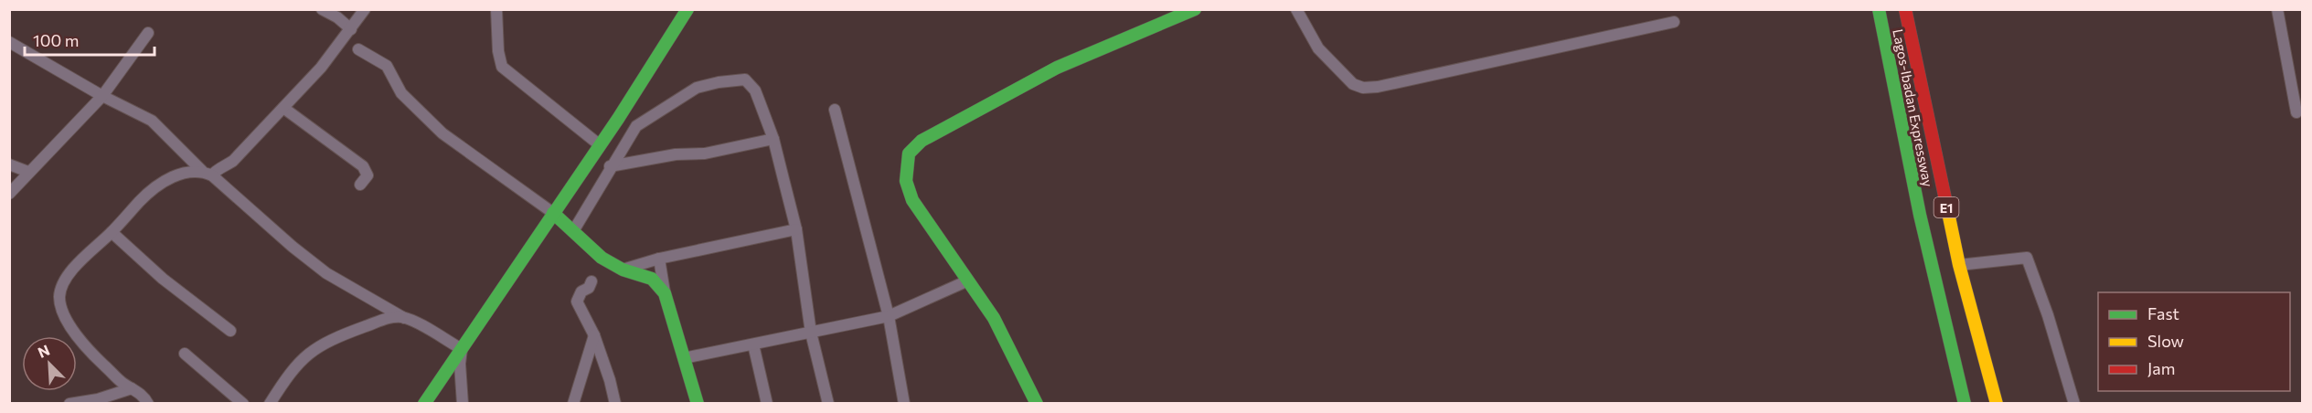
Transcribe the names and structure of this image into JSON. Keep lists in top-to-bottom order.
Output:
{
  "streets": {
    "main road": ["Lagos-Ibadan Expressway", "E1"]
  },
  "legend": ["Fast", "Slow", "Jam"],
  "scale_bar": "100 m",
  "north": "top left"
}
